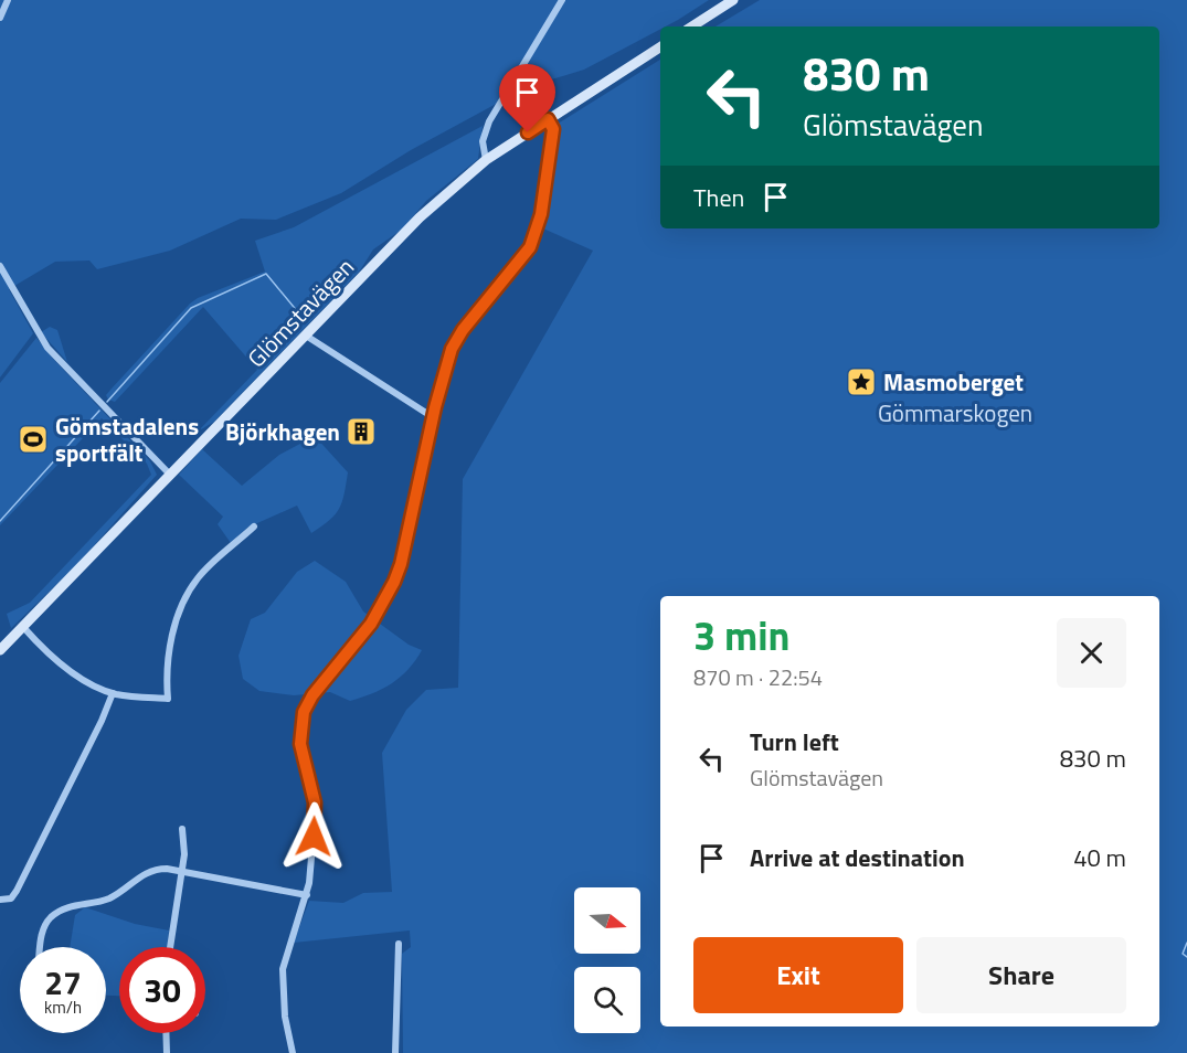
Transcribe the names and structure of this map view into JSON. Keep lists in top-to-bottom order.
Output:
{
  "streets": {
    "main road": ["Glömstavägen"]
  },
  "parks": ["Gömmarskogen"],
  "places": {
    "place": ["Masmoberget"],
    "building": ["Björkhagen"],
    "sports": ["Gömstadalens sportfält"]
  },
  "north": "right",
  "page": {
    "turn": ["830 m", "Glömstavägen"],
    "then": "Then",
    "heading": ["3 min", "870 m · 22:54"],
    "list": [
      {
        "name": "Turn left",
        "note": "Glömstavägen",
        "value": "830 m"
      },
      {
        "name": "Arrive at destination",
        "value": "40 m"
      }
    ],
    "buttons": ["Exit", "Share"],
    "speed": "27 km/h",
    "limit": "30"
  }
}
